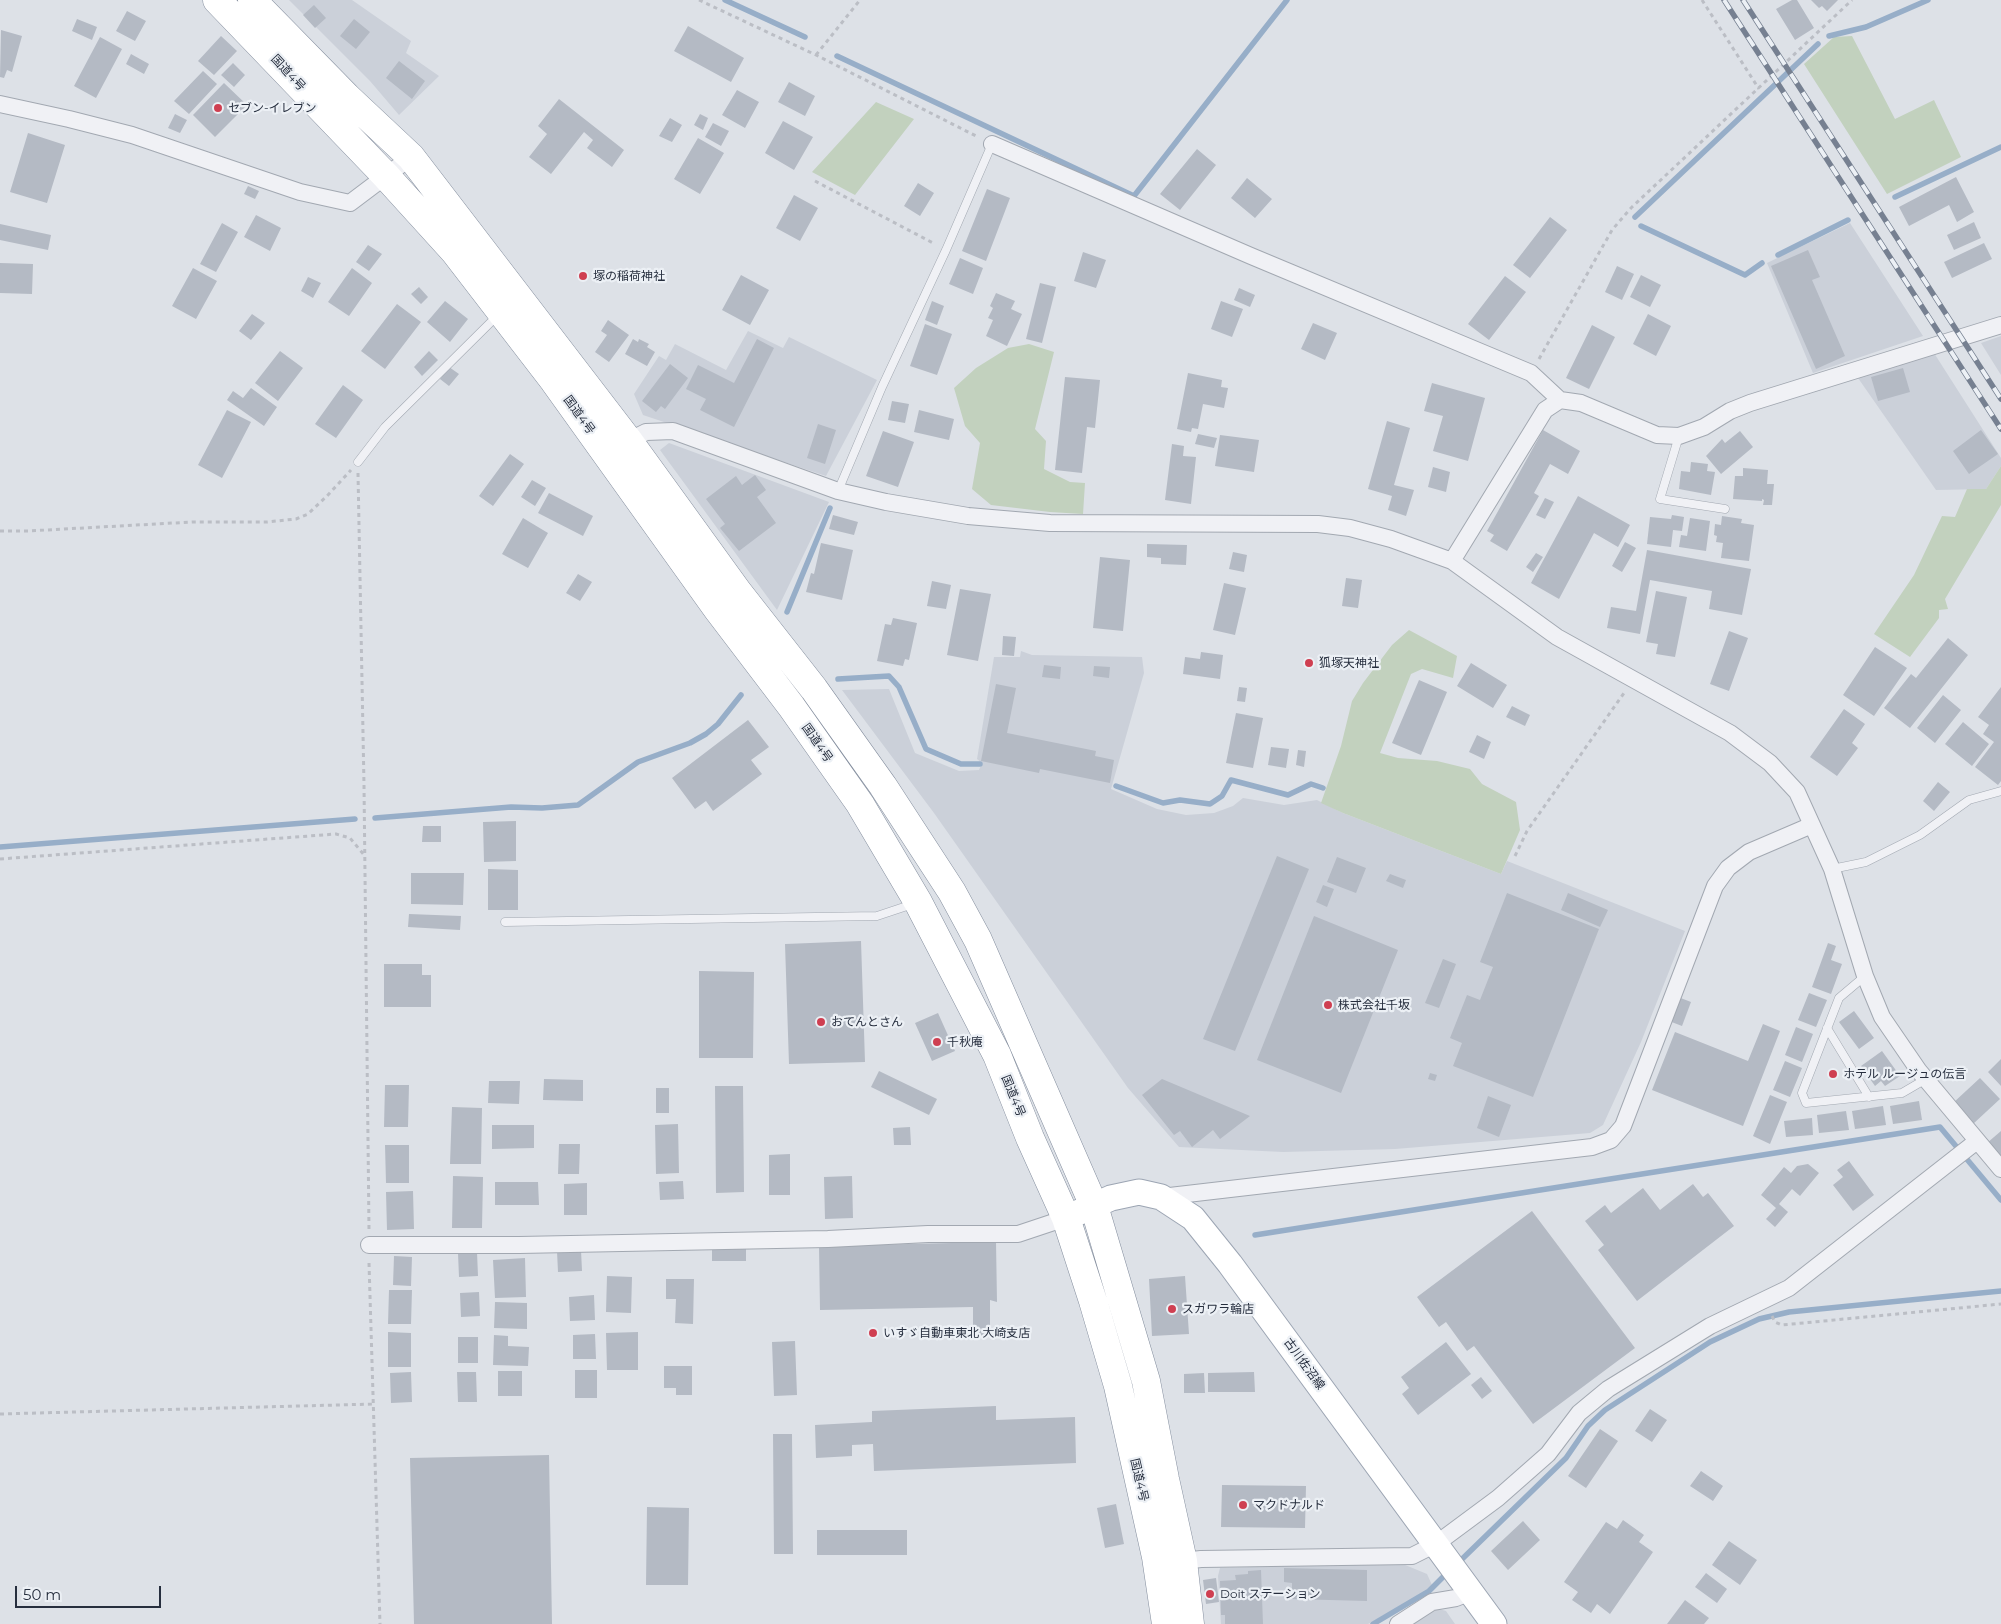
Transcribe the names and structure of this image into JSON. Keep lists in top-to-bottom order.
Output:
{
  "streets": {
    "highway": ["国道4号"],
    "main road": ["古川佐沼線"]
  },
  "crossings": [
    ["国道4号", "古川佐沼線"]
  ],
  "places": [
    "セブン-イレブン",
    "塚の稲荷神社",
    "狐塚天神社",
    "株式会社千坂",
    "おてんとさん",
    "千秋庵",
    "ホテル ルージュの伝言",
    "スガワラ輪店",
    "いすゞ自動車東北 大崎支店",
    "マクドナルド",
    "Doit ステーション"
  ],
  "scale_bar": "50 m"
}
